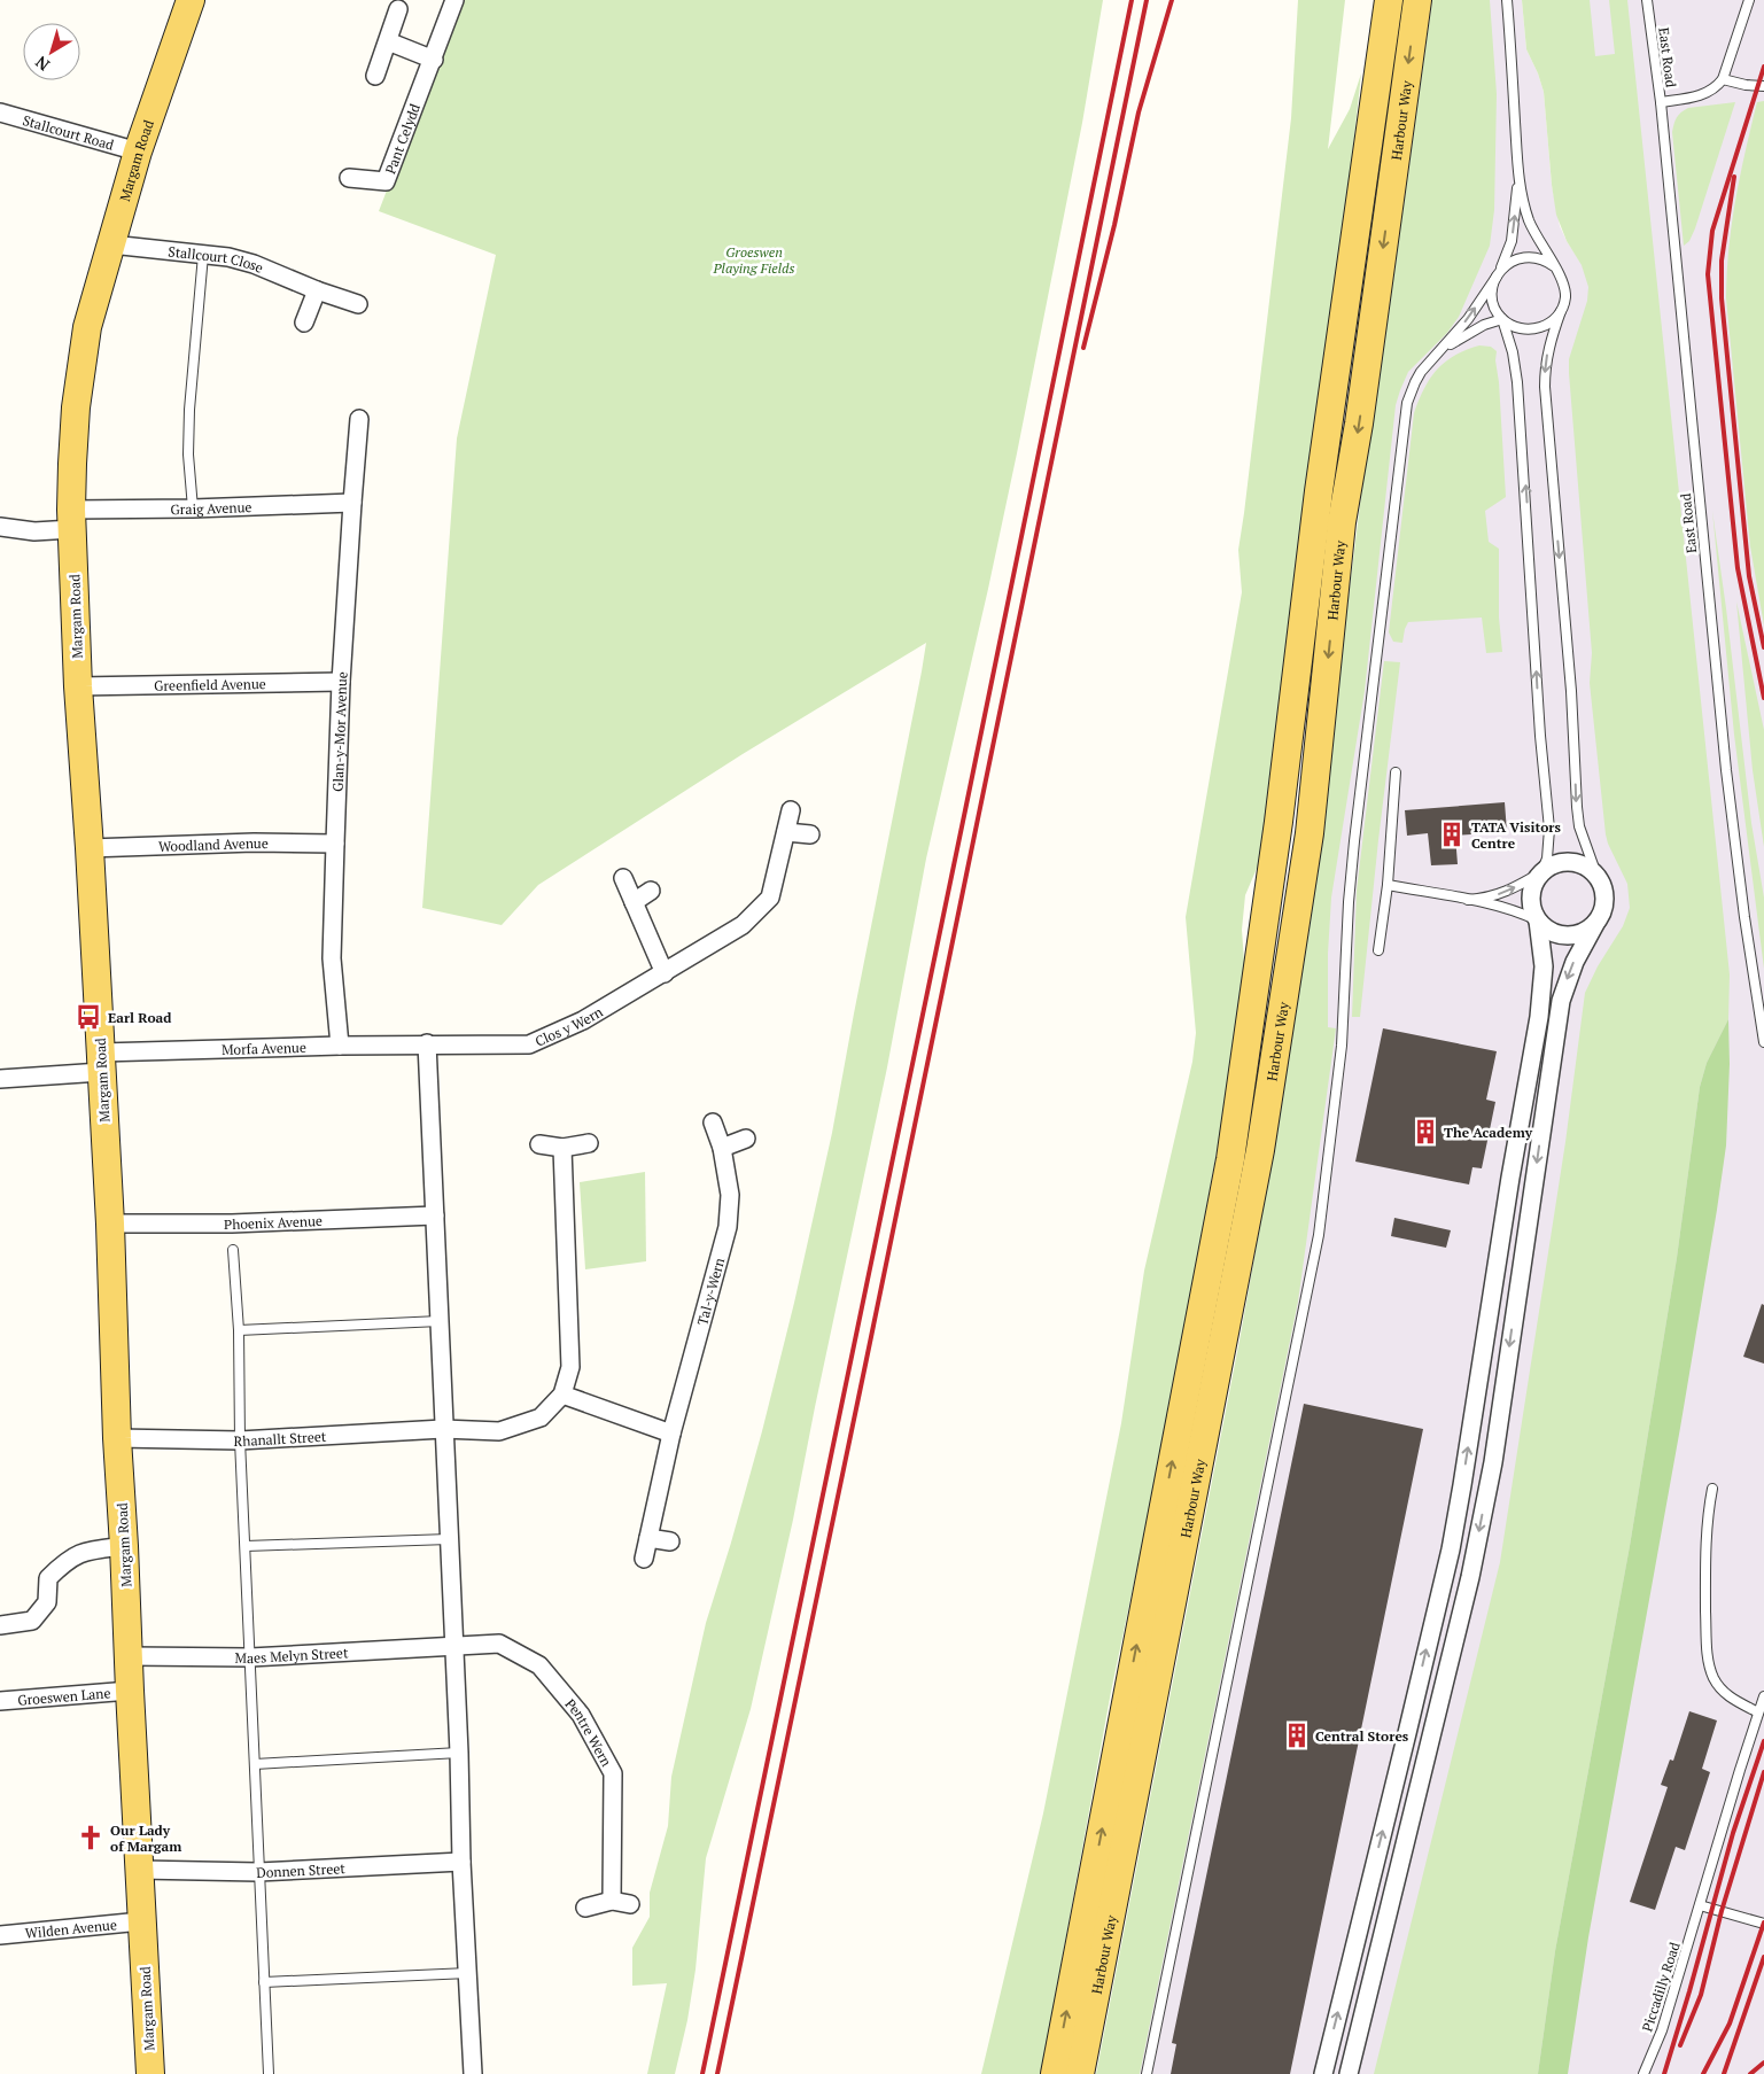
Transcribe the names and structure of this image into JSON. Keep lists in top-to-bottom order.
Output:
{
  "streets": {
    "main road": ["Harbour Way", "Margam Road"],
    "street": [
      "Stallcourt Road",
      "Pant Celydd",
      "Stallcourt Close",
      "Graig Avenue",
      "Greenfield Avenue",
      "Glan-y-Mor Avenue",
      "Woodland Avenue",
      "Clos y Wern",
      "Morfa Avenue",
      "Phoenix Avenue",
      "Tal-y-Wern",
      "Rhanallt Street",
      "Maes Melyn Street",
      "Groeswen Lane",
      "Pentre Wern",
      "Donnen Street",
      "Wilden Avenue"
    ],
    "lane": ["East Road", "Piccadilly Road"]
  },
  "crossings": [
    ["Stallcourt Road", "Margam Road"],
    ["Margam Road", "Stallcourt Close"],
    ["Margam Road", "Graig Avenue"],
    ["Margam Road", "Greenfield Avenue"],
    ["Margam Road", "Woodland Avenue"],
    ["Margam Road", "Morfa Avenue"],
    ["Margam Road", "Phoenix Avenue"],
    ["Margam Road", "Rhanallt Street"],
    ["Margam Road", "Maes Melyn Street"],
    ["Margam Road", "Groeswen Lane"],
    ["Margam Road", "Donnen Street"],
    ["Margam Road", "Wilden Avenue"],
    ["Graig Avenue", "Glan-y-Mor Avenue"],
    ["Greenfield Avenue", "Glan-y-Mor Avenue"],
    ["Glan-y-Mor Avenue", "Woodland Avenue"],
    ["Glan-y-Mor Avenue", "Morfa Avenue"],
    ["Clos y Wern", "Morfa Avenue"],
    ["Maes Melyn Street", "Pentre Wern"]
  ],
  "parks": ["Groeswen Playing Fields"],
  "places": {
    "building": ["TATA Visitors Centre", "The Academy", "Central Stores"],
    "bus stop": ["Earl Road"],
    "church": ["Our Lady of Margam"]
  },
  "north": "bottom left"
}
